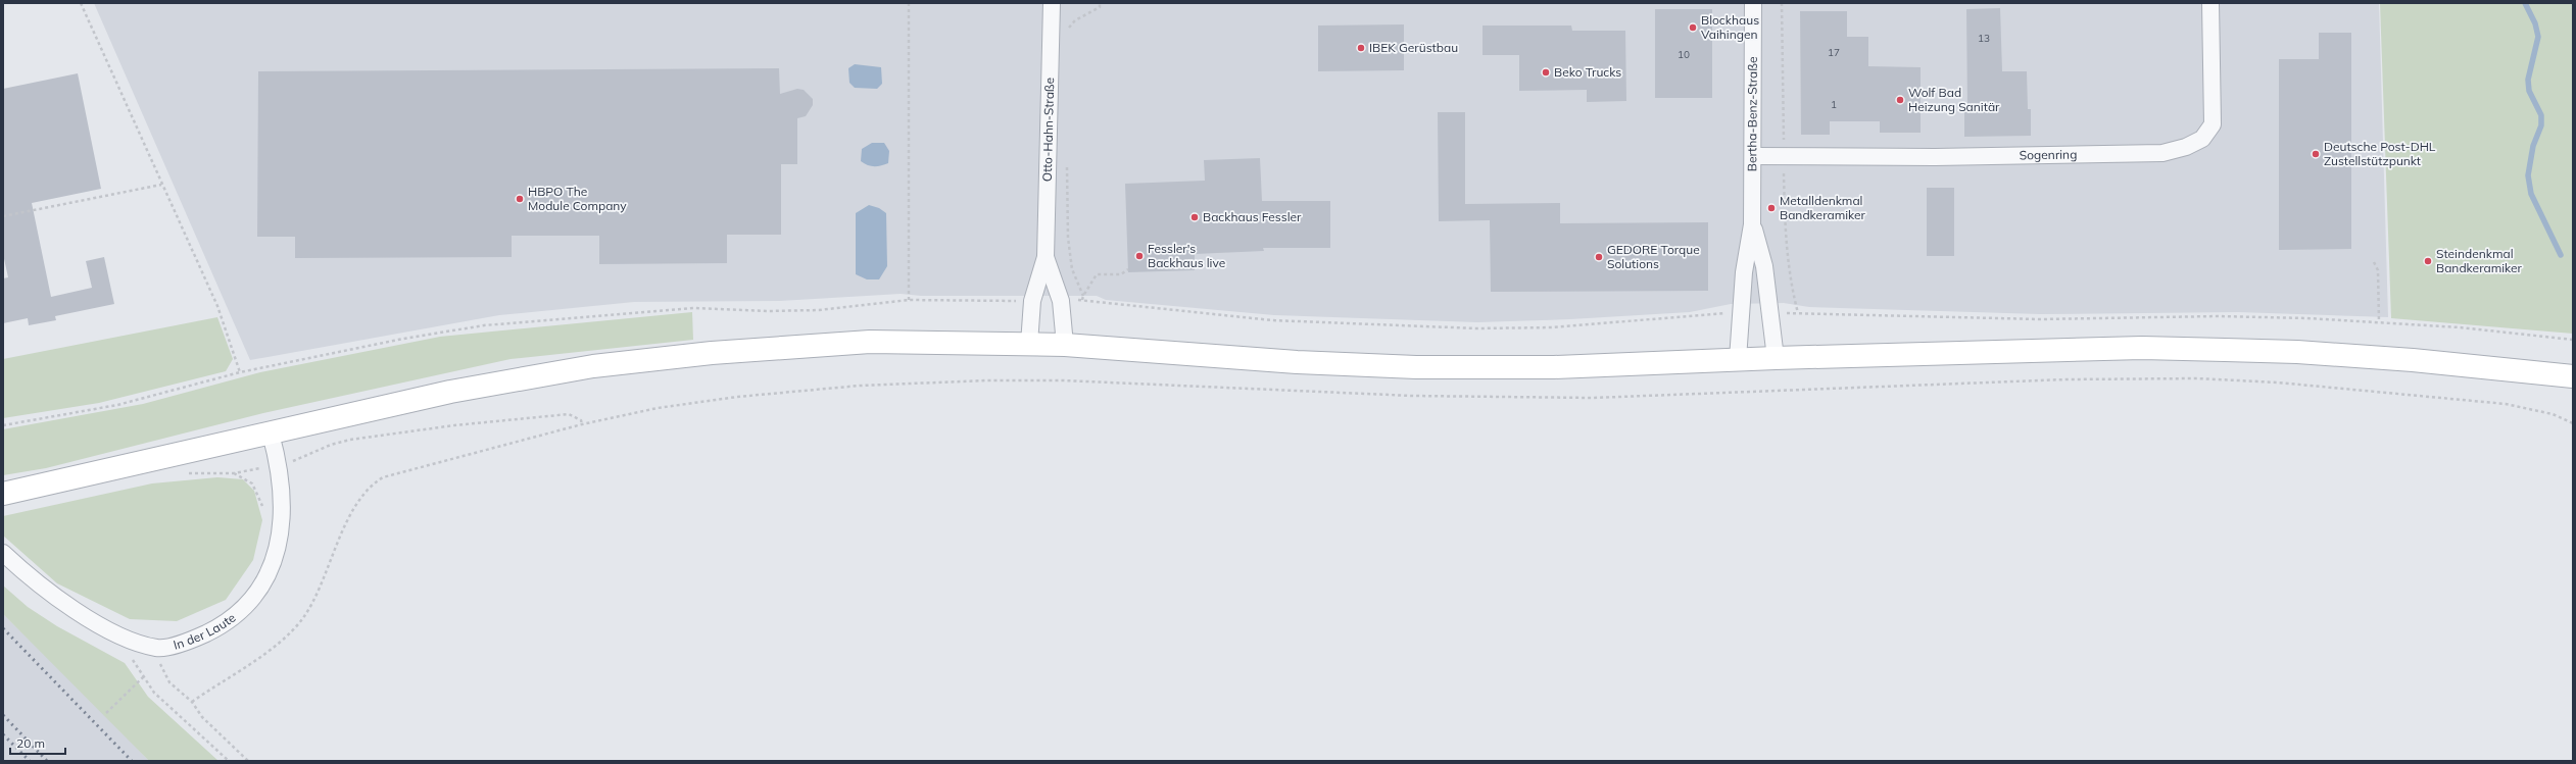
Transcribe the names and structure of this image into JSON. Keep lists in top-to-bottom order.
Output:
{
  "streets": {
    "street": [
      "Bertha-Benz-Straße",
      "Otto-Hahn-Straße",
      "Sogenring",
      "In der Laute"
    ]
  },
  "crossings": [
    ["Bertha-Benz-Straße", "Sogenring"]
  ],
  "places": [
    "Blockhaus Vaihingen",
    "IBEK Gerüstbau",
    "Beko Trucks",
    "Wolf Bad Heizung Sanitär",
    "Deutsche Post-DHL Zustellstützpunkt",
    "HBPO The Module Company",
    "Metalldenkmal Bandkeramiker",
    "Backhaus Fessler",
    "Fessler's Backhaus live",
    "GEDORE Torque Solutions",
    "Steindenkmal Bandkeramiker"
  ],
  "house_numbers": [
    "13",
    "17",
    "10",
    "1"
  ],
  "scale_bar": "20 m"
}
